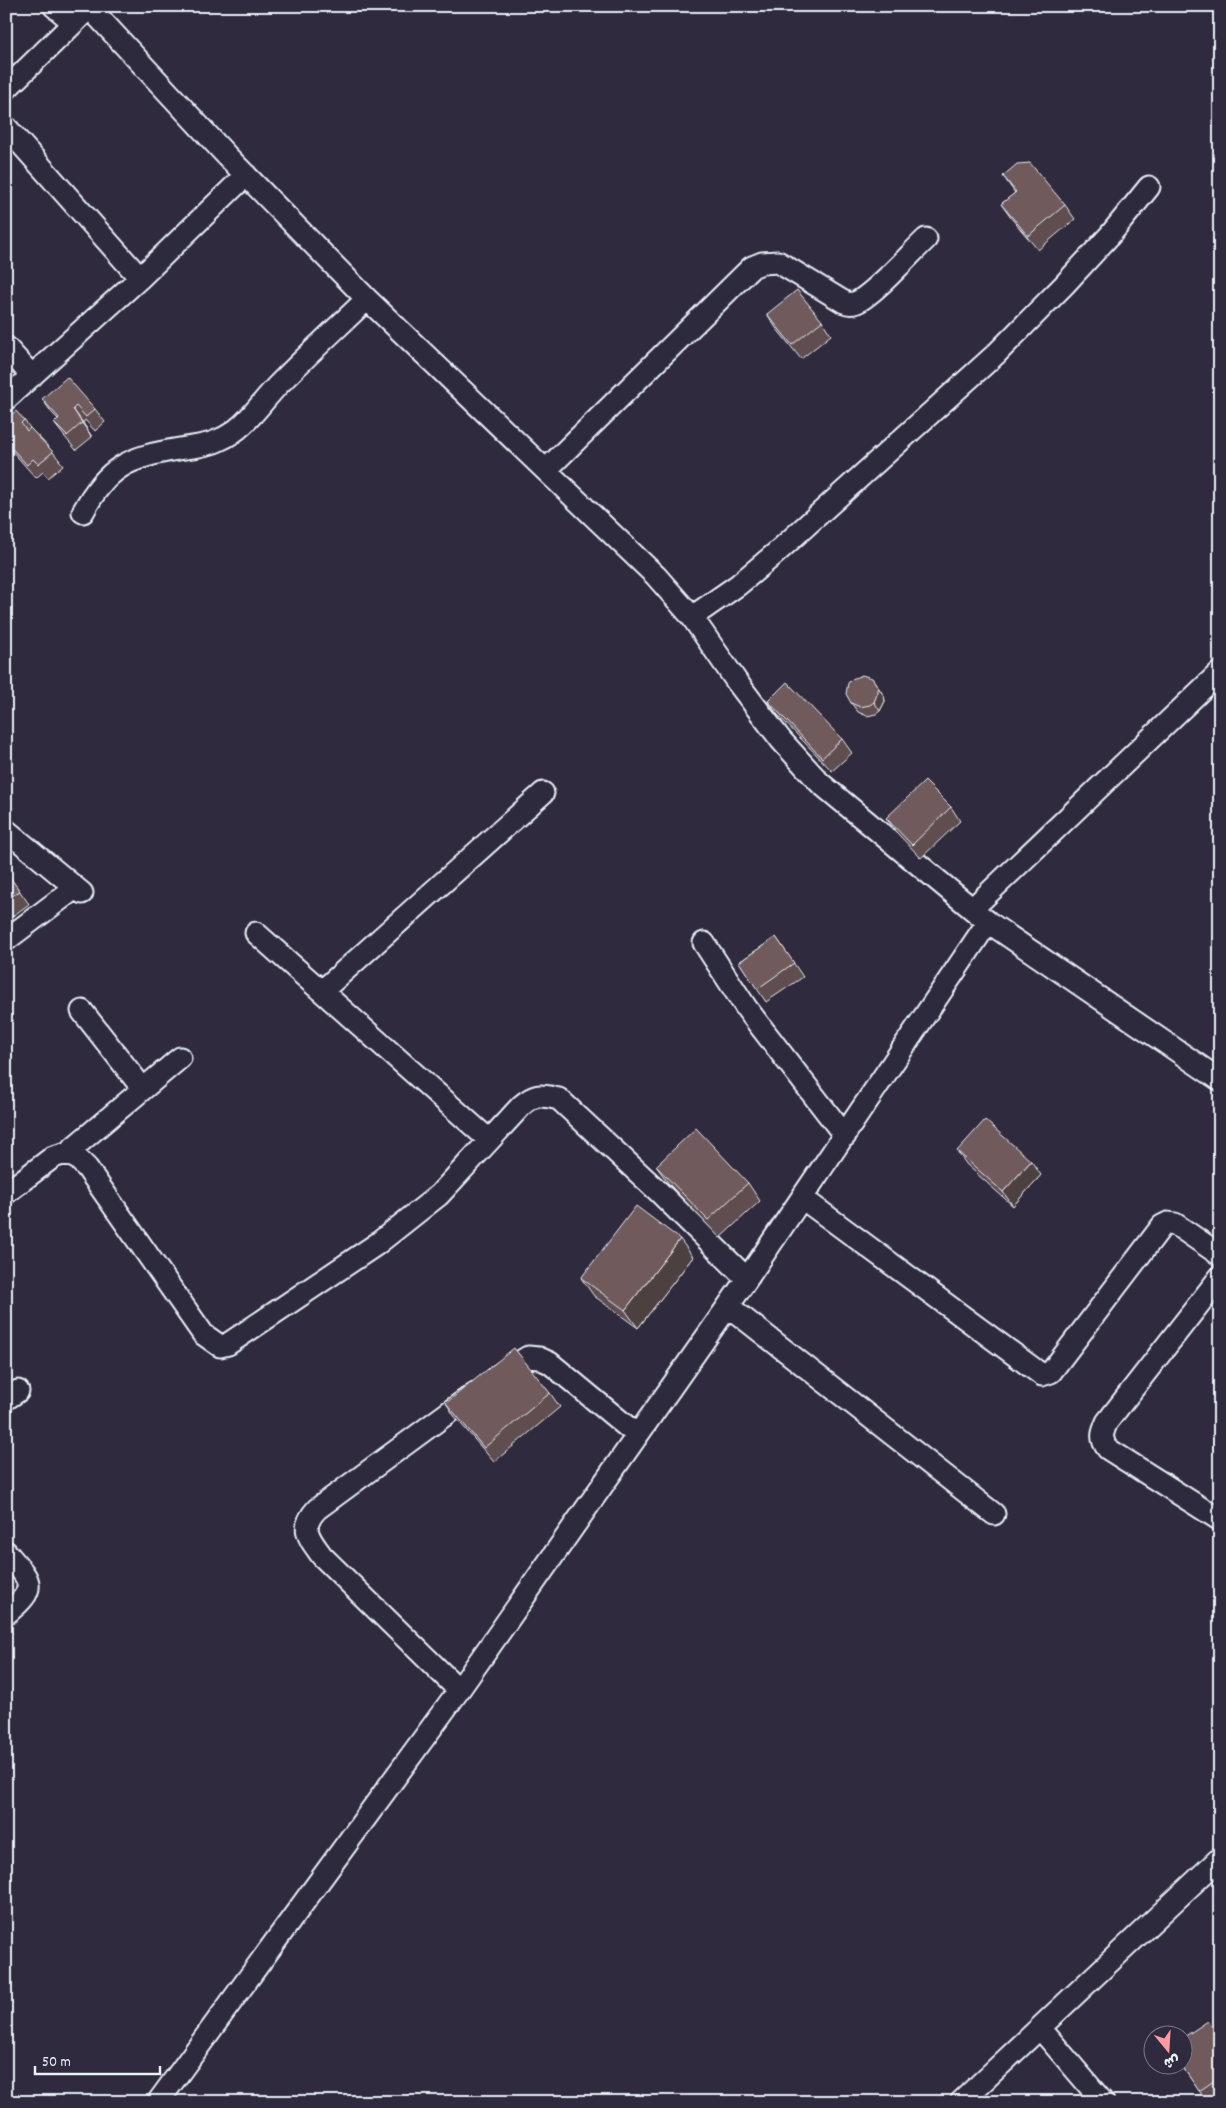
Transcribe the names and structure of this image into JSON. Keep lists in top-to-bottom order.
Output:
{
  "scale_bar": "50 m",
  "north": "bottom"
}
